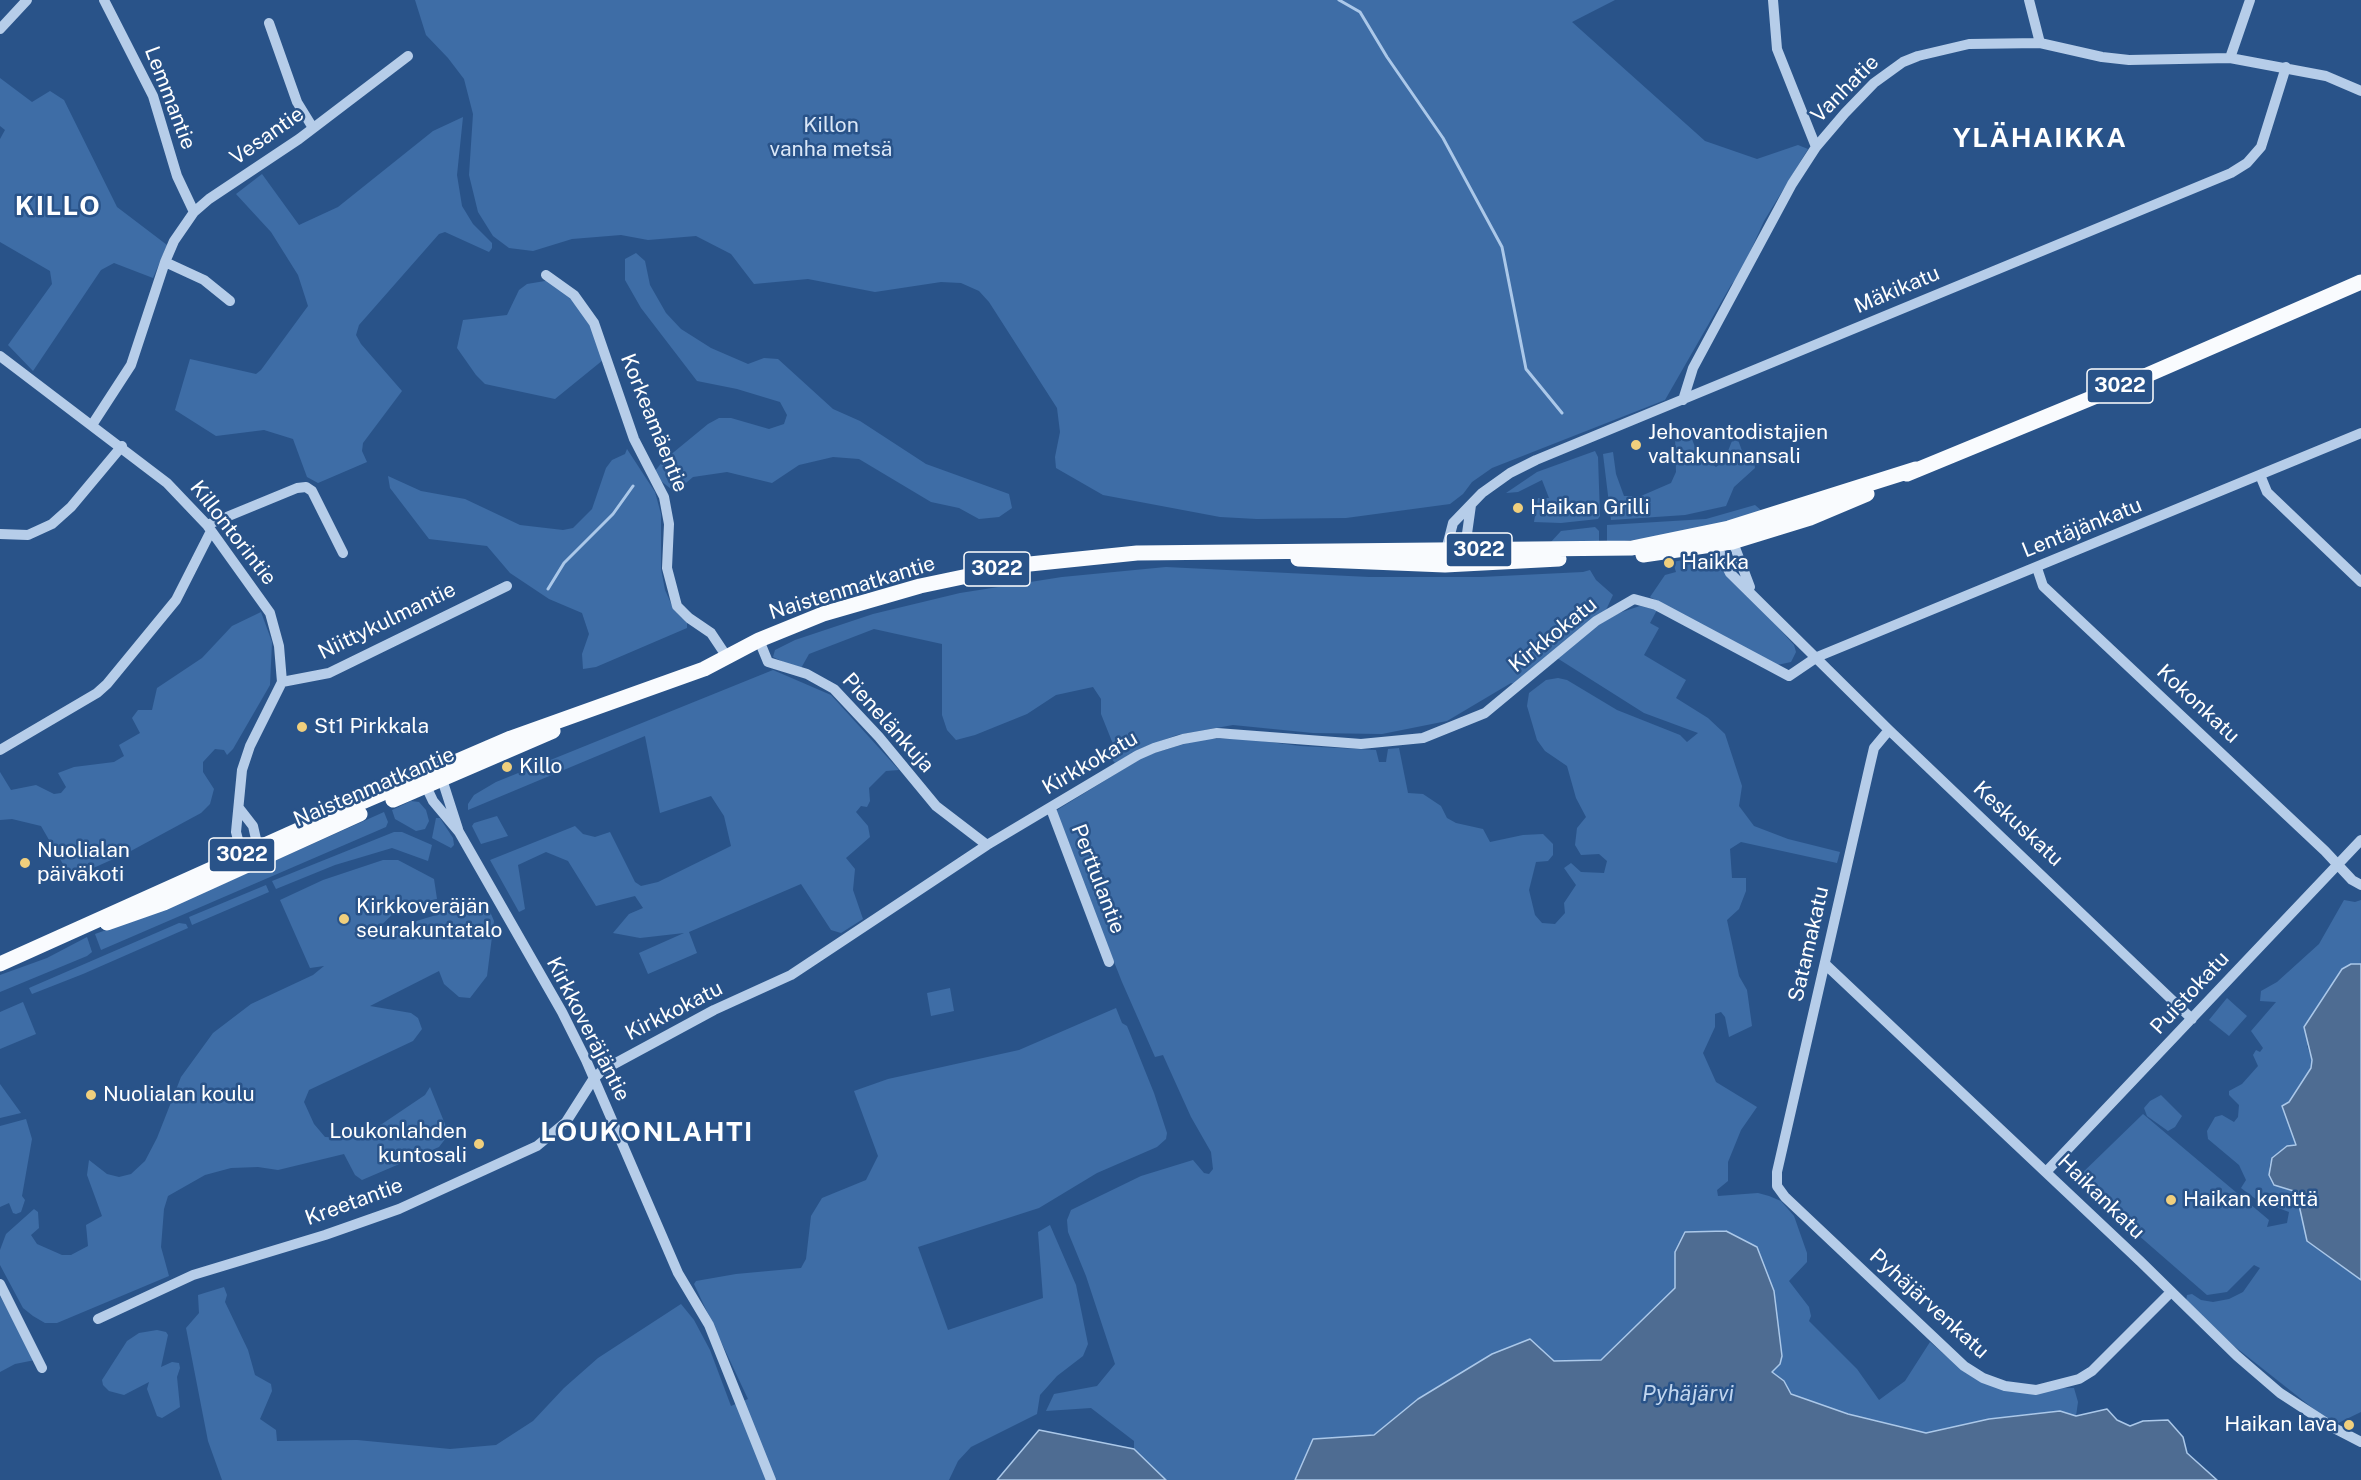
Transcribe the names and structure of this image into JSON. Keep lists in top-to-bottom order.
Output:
{
  "streets": {
    "main road": ["3022", "Naistenmatkantie"],
    "street": [
      "Vanhatie",
      "Lemmantie",
      "Vesantie",
      "Mäkikatu",
      "Korkeamäentie",
      "Lentäjänkatu",
      "Killontorintie",
      "Niittykulmantie",
      "Kirkkokatu",
      "Kokonkatu",
      "Pienelänkuja",
      "Keskuskatu",
      "Perttulantie",
      "Satamakatu",
      "Puistokatu",
      "Kirkkoveräjäntie",
      "Haikankatu",
      "Kreetantie",
      "Pyhäjärvenkatu"
    ]
  },
  "crossings": [
    ["Vanhatie", "Mäkikatu"],
    ["Lemmantie", "Vesantie"],
    ["Vesantie", "Killontorintie"],
    ["Mäkikatu", "Naistenmatkantie"],
    ["Korkeamäentie", "Naistenmatkantie"],
    ["Lentäjänkatu", "Kirkkokatu"],
    ["Lentäjänkatu", "Kokonkatu"],
    ["Lentäjänkatu", "Keskuskatu"],
    ["Killontorintie", "Niittykulmantie"],
    ["Naistenmatkantie", "Pienelänkuja"],
    ["Naistenmatkantie", "Keskuskatu"],
    ["Naistenmatkantie", "Kirkkoveräjäntie"],
    ["Kirkkokatu", "Pienelänkuja"],
    ["Kirkkokatu", "Keskuskatu"],
    ["Kirkkokatu", "Perttulantie"],
    ["Kirkkokatu", "Kirkkoveräjäntie"],
    ["Kirkkokatu", "Kreetantie"],
    ["Kokonkatu", "Puistokatu"],
    ["Keskuskatu", "Satamakatu"],
    ["Keskuskatu", "Puistokatu"],
    ["Satamakatu", "Haikankatu"],
    ["Satamakatu", "Pyhäjärvenkatu"],
    ["Puistokatu", "Haikankatu"],
    ["Kirkkoveräjäntie", "Kreetantie"],
    ["Haikankatu", "Pyhäjärvenkatu"]
  ],
  "districts": ["YLÄHAIKKA", "KILLO", "LOUKONLAHTI"],
  "water": ["Pyhäjärvi"],
  "parks": ["Killon vanha metsä"],
  "places": [
    "Jehovantodistajien valtakunnansali",
    "Haikan Grilli",
    "Haikka",
    "St1 Pirkkala",
    "Killo",
    "Nuolialan päiväkoti",
    "Kirkkoveräjän seurakuntatalo",
    "Nuolialan koulu",
    "Loukonlahden kuntosali",
    "Haikan kenttä",
    "Haikan lava"
  ]
}
